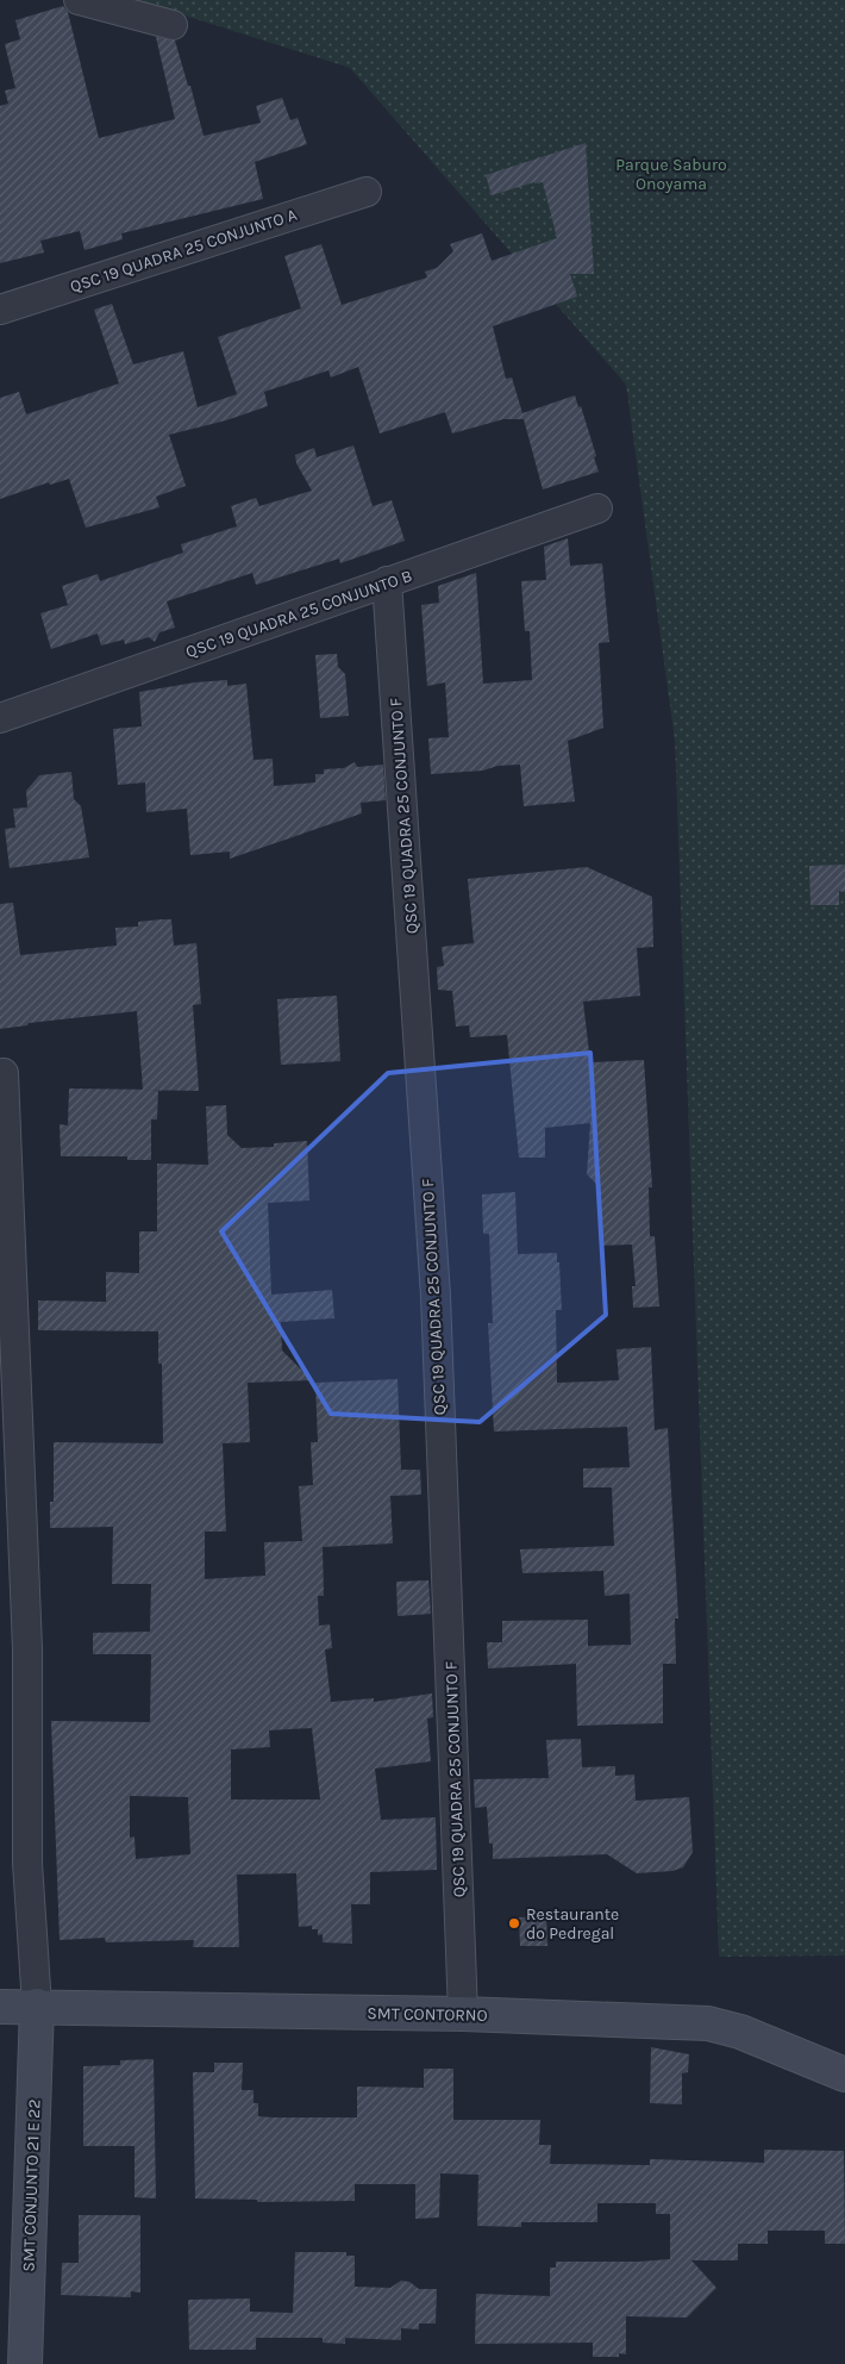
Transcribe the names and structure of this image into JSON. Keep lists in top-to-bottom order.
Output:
{
  "streets": {
    "street": [
      "QSC 19 QUADRA 25 CONJUNTO A",
      "QSC 19 QUADRA 25 CONJUNTO B",
      "QSC 19 QUADRA 25 CONJUNTO F",
      "SMT CONTORNO",
      "SMT CONJUNTO 21 E 22"
    ]
  },
  "crossings": [
    ["QSC 19 QUADRA 25 CONJUNTO B", "QSC 19 QUADRA 25 CONJUNTO F"],
    ["QSC 19 QUADRA 25 CONJUNTO F", "SMT CONTORNO"],
    ["SMT CONTORNO", "SMT CONJUNTO 21 E 22"]
  ],
  "parks": ["Parque Saburo Onoyama"],
  "places": ["Restaurante do Pedregal"]
}
